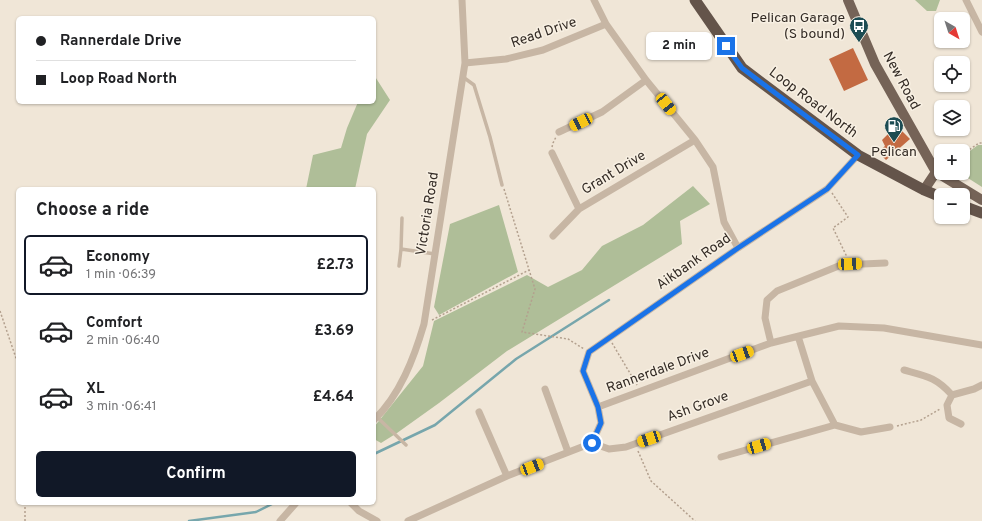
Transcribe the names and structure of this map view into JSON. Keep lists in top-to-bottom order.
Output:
{
  "streets": {
    "highway": ["Loop Road North"],
    "main road": ["New Road"],
    "street": [
      "Read Drive",
      "Grant Drive",
      "Victoria Road",
      "Aikbank Road",
      "Rannerdale Drive",
      "Ash Grove"
    ]
  },
  "crossings": [
    ["Read Drive", "Victoria Road"],
    ["Loop Road North", "Aikbank Road"],
    ["Rannerdale Drive", "Ash Grove"]
  ],
  "places": {
    "bus stop": ["Pelican Garage (S bound)"],
    "fuel station": ["Pelican"]
  },
  "north": "bottom right",
  "page": {
    "map_buttons": ["+", "−"],
    "banner": ["Rannerdale Drive", "Loop Road North"],
    "bubble": "2 min",
    "heading": "Choose a ride",
    "list": [
      {
        "name": "Economy",
        "note": "1 min · 06:39",
        "value": "£2.73"
      },
      {
        "name": "Comfort",
        "note": "2 min · 06:40",
        "value": "£3.69"
      },
      {
        "name": "XL",
        "note": "3 min · 06:41",
        "value": "£4.64"
      }
    ],
    "buttons": "Confirm"
  }
}
